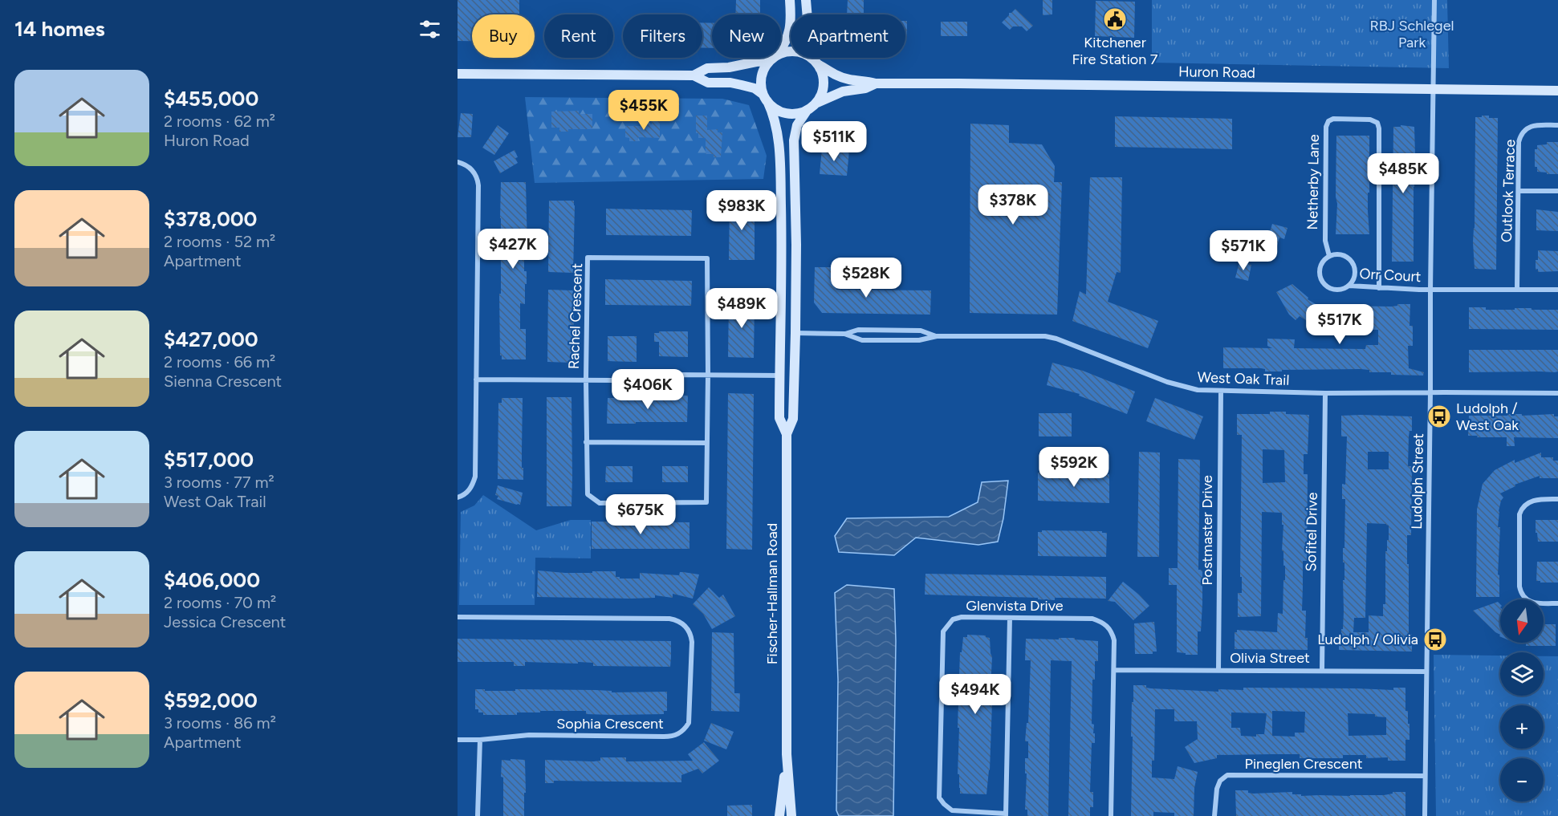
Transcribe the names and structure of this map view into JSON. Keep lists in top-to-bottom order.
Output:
{
  "streets": {
    "main road": ["Huron Road", "Fischer-Hallman Road"],
    "street": [
      "Netherby Lane",
      "Outlook Terrace",
      "Orr Court",
      "Rachel Crescent",
      "West Oak Trail",
      "Ludolph Street",
      "Postmaster Drive",
      "Sofitel Drive",
      "Glenvista Drive",
      "Olivia Street",
      "Sophia Crescent",
      "Pineglen Crescent"
    ]
  },
  "crossings": [
    ["Huron Road", "Ludolph Street"],
    ["Netherby Lane", "Orr Court"],
    ["Outlook Terrace", "Orr Court"],
    ["Orr Court", "Ludolph Street"],
    ["West Oak Trail", "Ludolph Street"],
    ["West Oak Trail", "Postmaster Drive"],
    ["West Oak Trail", "Sofitel Drive"],
    ["West Oak Trail", "Fischer-Hallman Road"],
    ["Ludolph Street", "Olivia Street"],
    ["Ludolph Street", "Pineglen Crescent"],
    ["Postmaster Drive", "Olivia Street"],
    ["Sofitel Drive", "Olivia Street"],
    ["Glenvista Drive", "Olivia Street"]
  ],
  "parks": ["RBJ Schlegel Park"],
  "places": {
    "public building": ["Kitchener Fire Station 7"],
    "bus stop": ["Ludolph / West Oak", "Ludolph / Olivia"]
  },
  "north": "bottom",
  "page": {
    "heading": "14 homes",
    "chip": [
      "Buy",
      "Rent",
      "Filters",
      "New",
      "Apartment"
    ],
    "list": [
      {
        "name": "$455,000",
        "note": "2 rooms · 62 m² · Huron Road"
      },
      {
        "name": "$378,000",
        "note": "2 rooms · 52 m² · Apartment"
      },
      {
        "name": "$427,000",
        "note": "2 rooms · 66 m² · Sienna Crescent"
      },
      {
        "name": "$517,000",
        "note": "3 rooms · 77 m² · West Oak Trail"
      },
      {
        "name": "$406,000",
        "note": "2 rooms · 70 m² · Jessica Crescent"
      },
      {
        "name": "$592,000",
        "note": "3 rooms · 86 m² · Apartment"
      }
    ],
    "price": [
      "$455K",
      "$511K",
      "$485K",
      "$378K",
      "$983K",
      "$427K",
      "$571K",
      "$528K",
      "$489K",
      "$517K",
      "$406K",
      "$592K",
      "$675K",
      "$494K"
    ],
    "map_buttons": ["+", "−"]
  }
}
